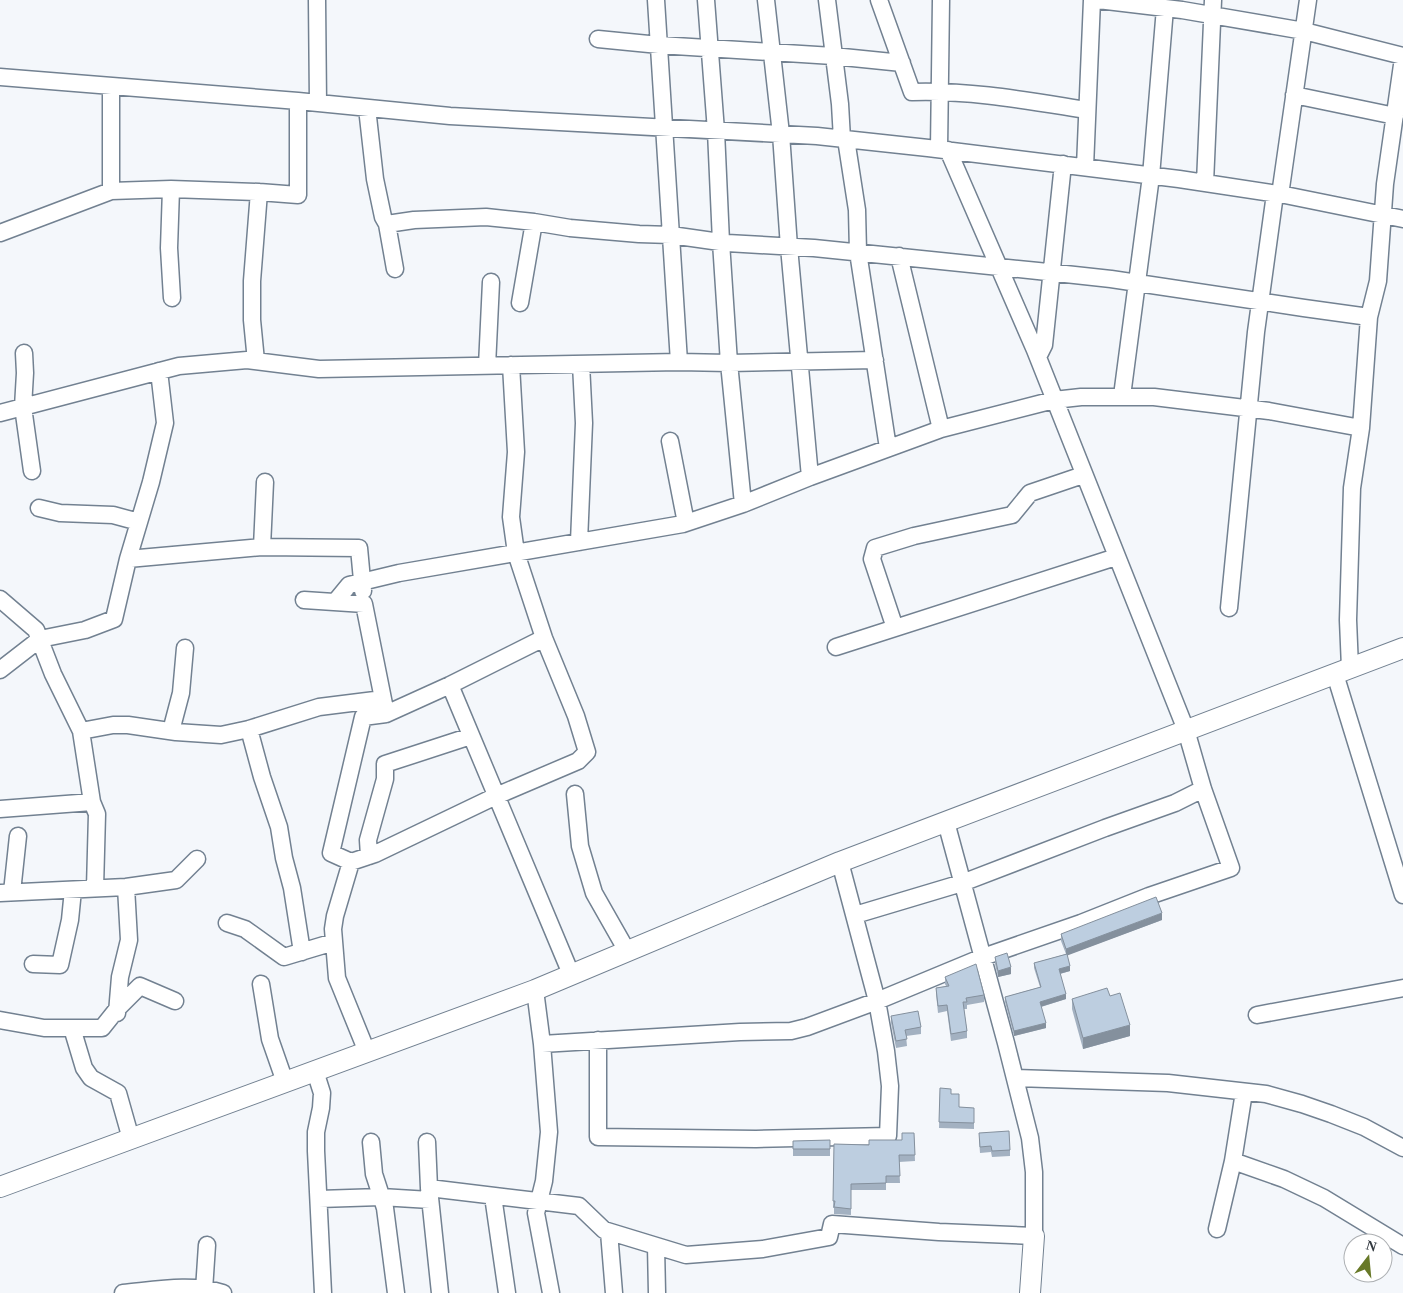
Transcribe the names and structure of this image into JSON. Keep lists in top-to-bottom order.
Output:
{
  "north": "top"
}
